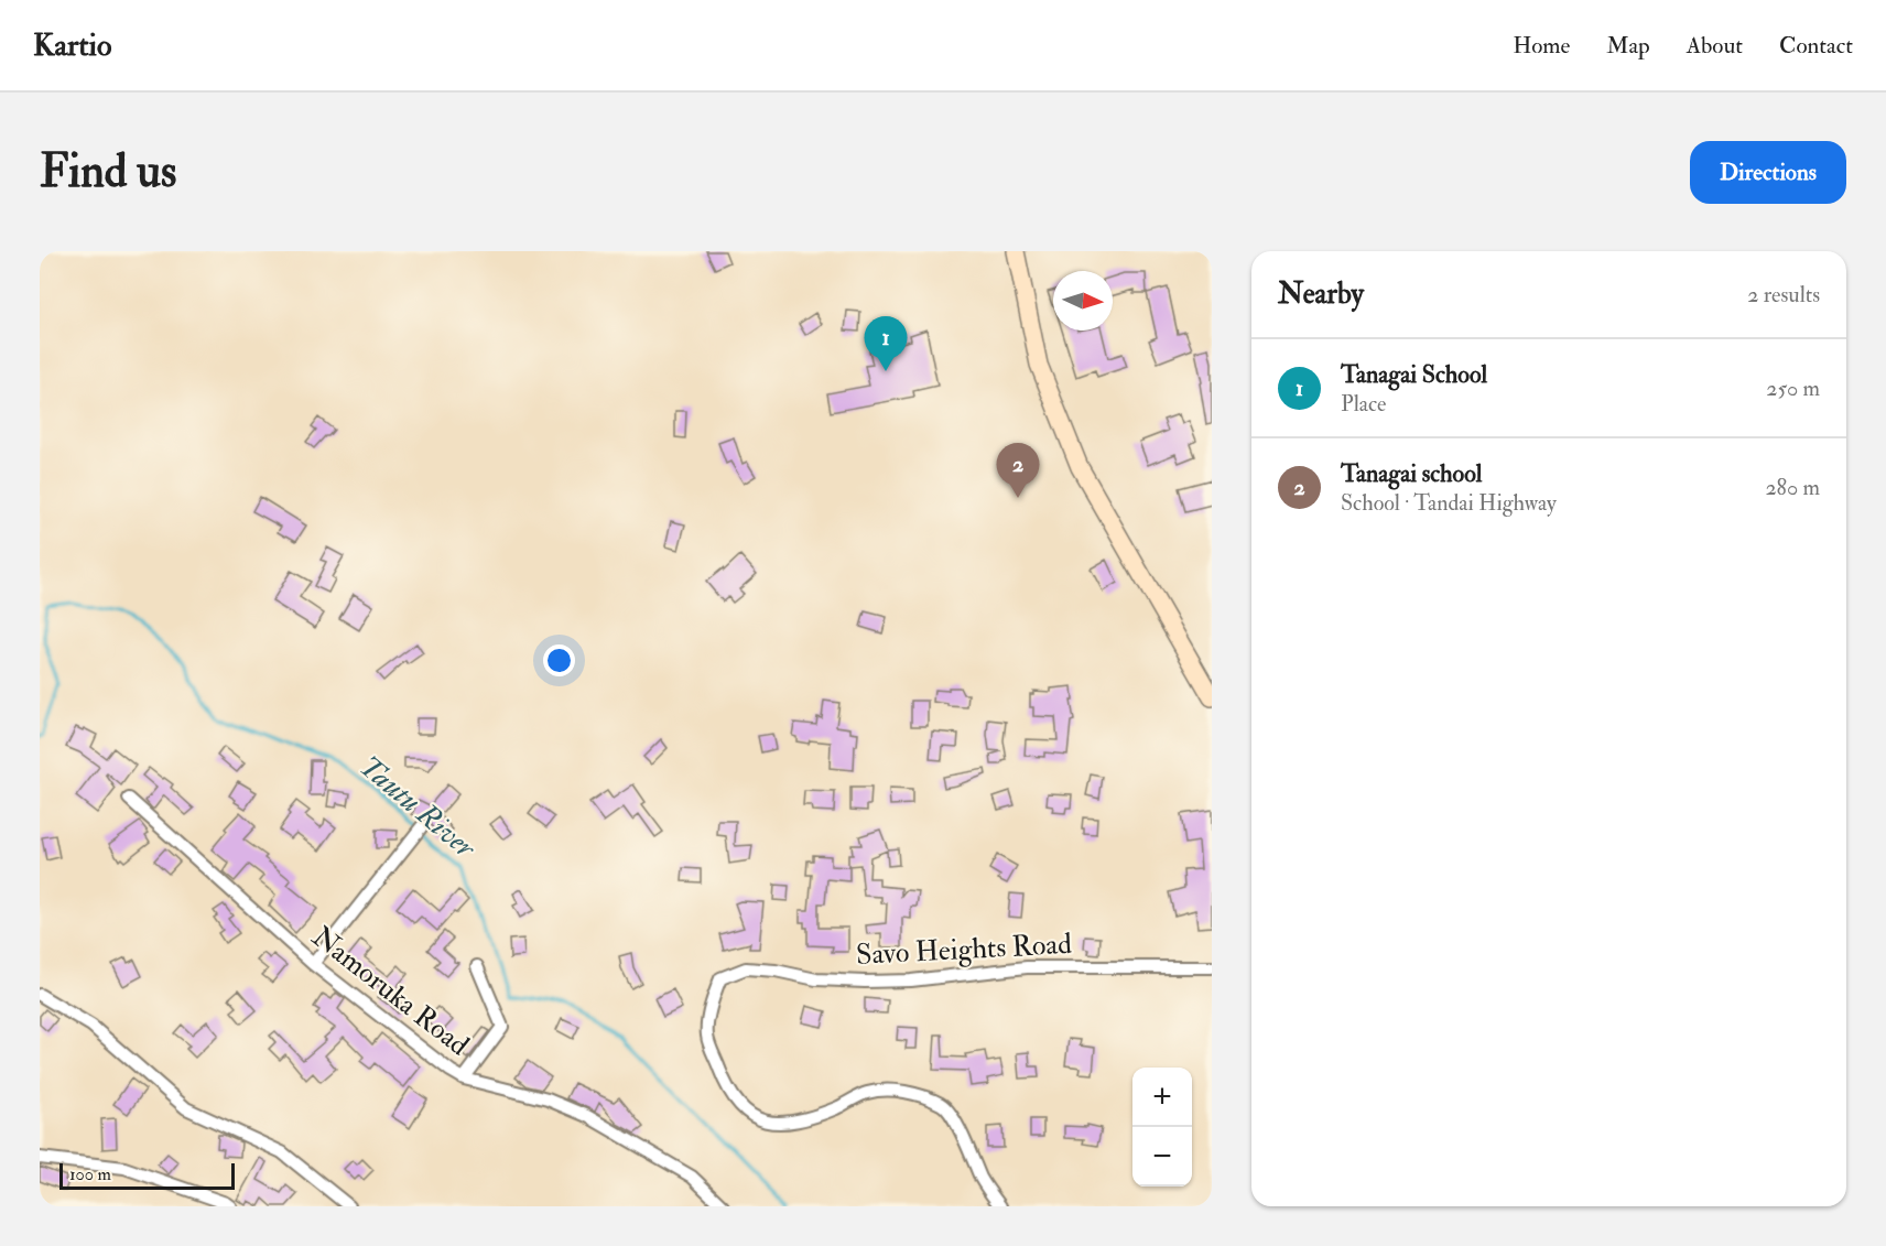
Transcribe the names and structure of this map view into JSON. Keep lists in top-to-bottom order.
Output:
{
  "streets": {
    "street": ["Savo Heights Road", "Namoruka Road"]
  },
  "water": ["Tautu River"],
  "scale_bar": "100 m",
  "north": "right",
  "page": {
    "header": "Kartio",
    "nav": [
      "Home",
      "Map",
      "About",
      "Contact"
    ],
    "buttons": "Directions",
    "title": "Find us",
    "heading": ["Nearby", "2 results"],
    "pins": ["1", "2"],
    "list": [
      {
        "mark": "1",
        "name": "Tanagai School",
        "note": "Place",
        "value": "250 m"
      },
      {
        "mark": "2",
        "name": "Tanagai school",
        "note": "School · Tandai Highway",
        "value": "280 m"
      }
    ],
    "map_buttons": ["+", "−"],
    "scale": "100 m"
  }
}
